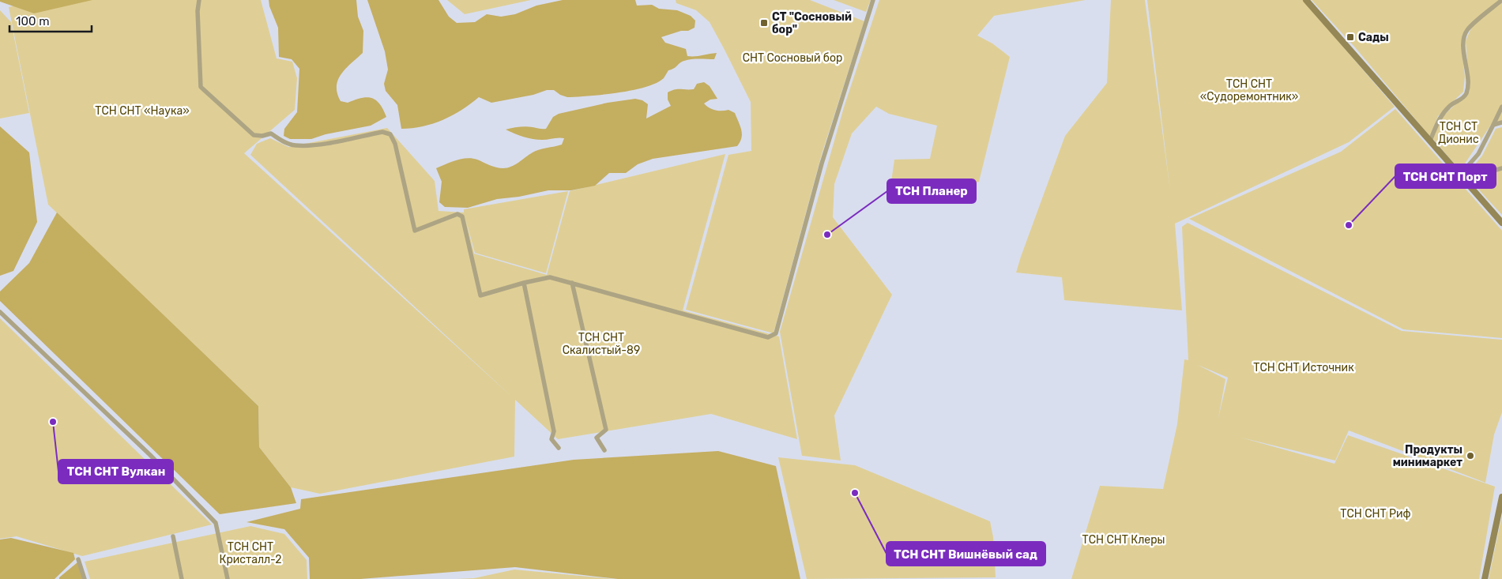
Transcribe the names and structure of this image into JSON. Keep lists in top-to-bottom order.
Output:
{
  "parks": [
    "СНТ Сосновый бор",
    "ТСН СНТ «Судоремонтник»",
    "ТСН СНТ «Наука»",
    "ТСН СТ Дионис",
    "ТСН СНТ Скалистый-89",
    "ТСН СНТ Источник",
    "ТСН СНТ Риф",
    "ТСН СНТ Клеры",
    "ТСН СНТ Кристалл-2"
  ],
  "places": {
    "transit": ["СТ \"Сосновый бор\"", "Сады"],
    "other": [
      "ТСН СНТ Порт",
      "ТСН Планер",
      "ТСН СНТ Вулкан",
      "Продукты минимаркет",
      "ТСН СНТ Вишнёвый сад"
    ]
  },
  "scale_bar": "100 m"
}
